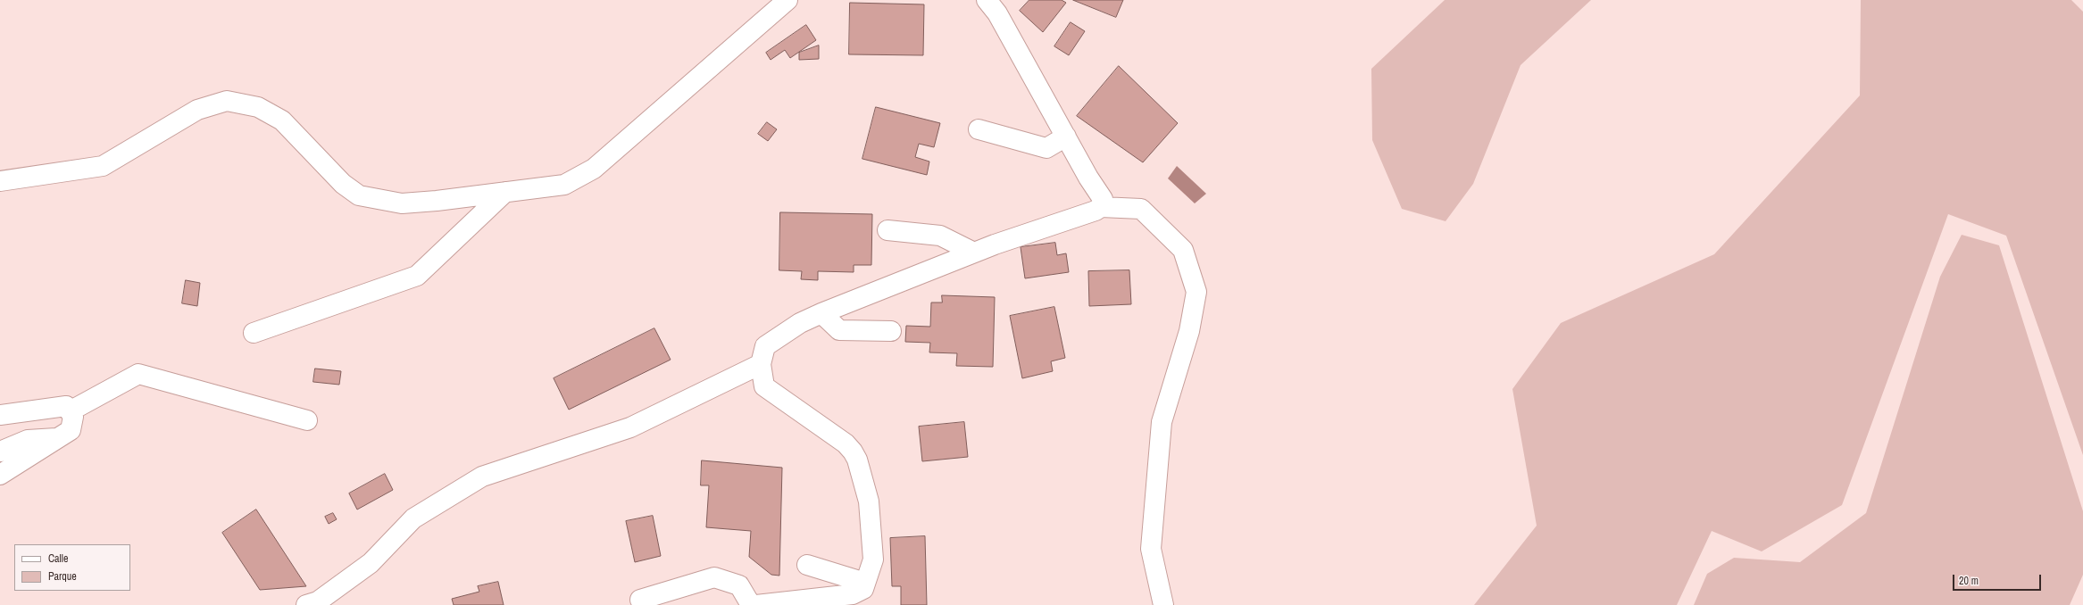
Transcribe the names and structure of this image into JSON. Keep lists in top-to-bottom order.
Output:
{
  "legend": ["Calle", "Parque"],
  "scale_bar": "20 m"
}
